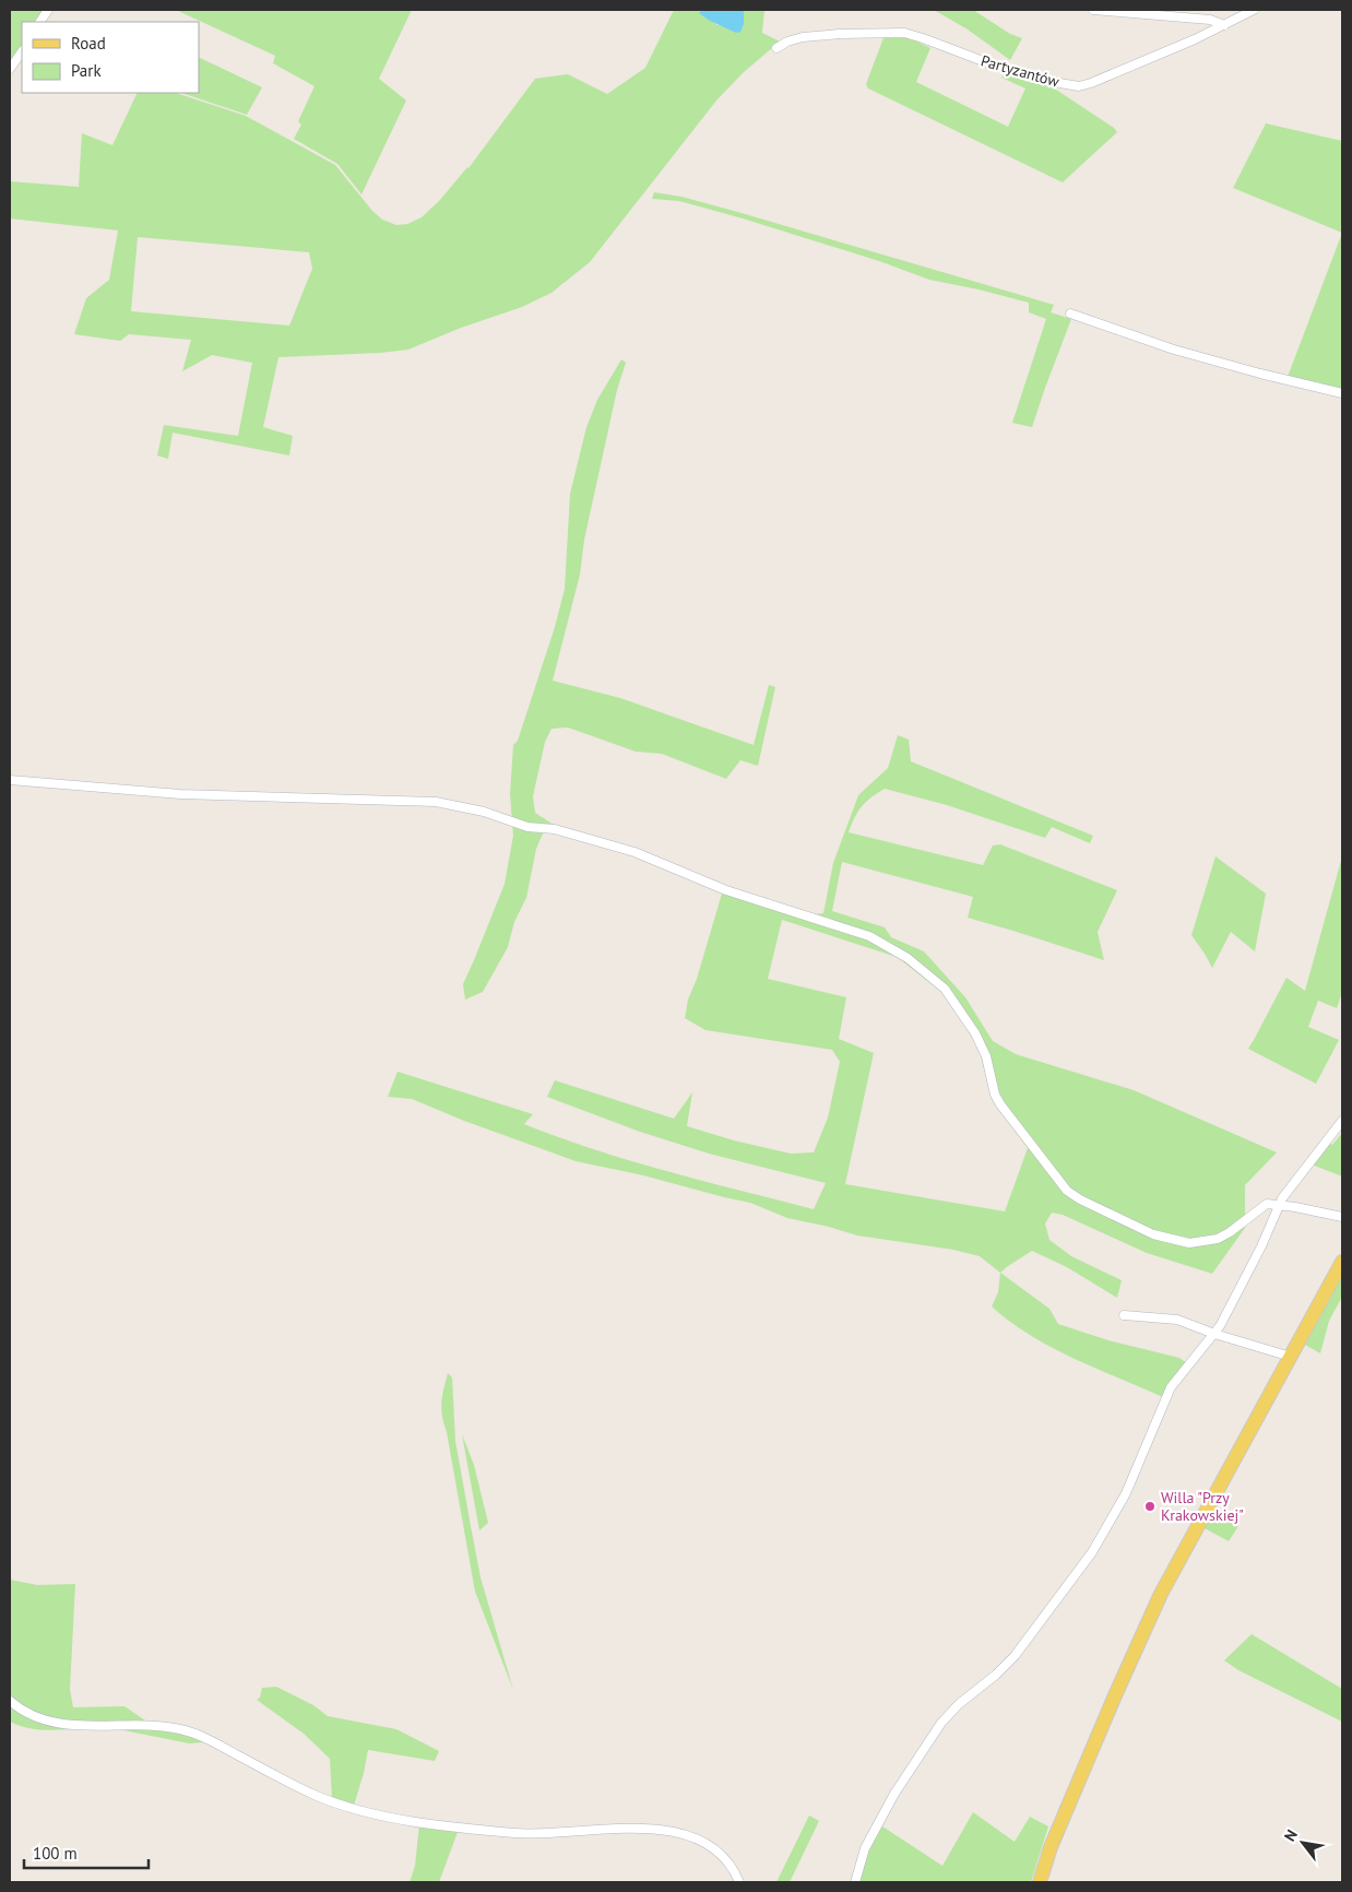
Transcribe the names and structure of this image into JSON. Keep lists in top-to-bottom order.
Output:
{
  "streets": {
    "street": ["Partyzantów"]
  },
  "places": ["Willa \"Przy Krakowskiej\""],
  "legend": ["Road", "Park"],
  "scale_bar": "100 m",
  "north": "top left"
}
